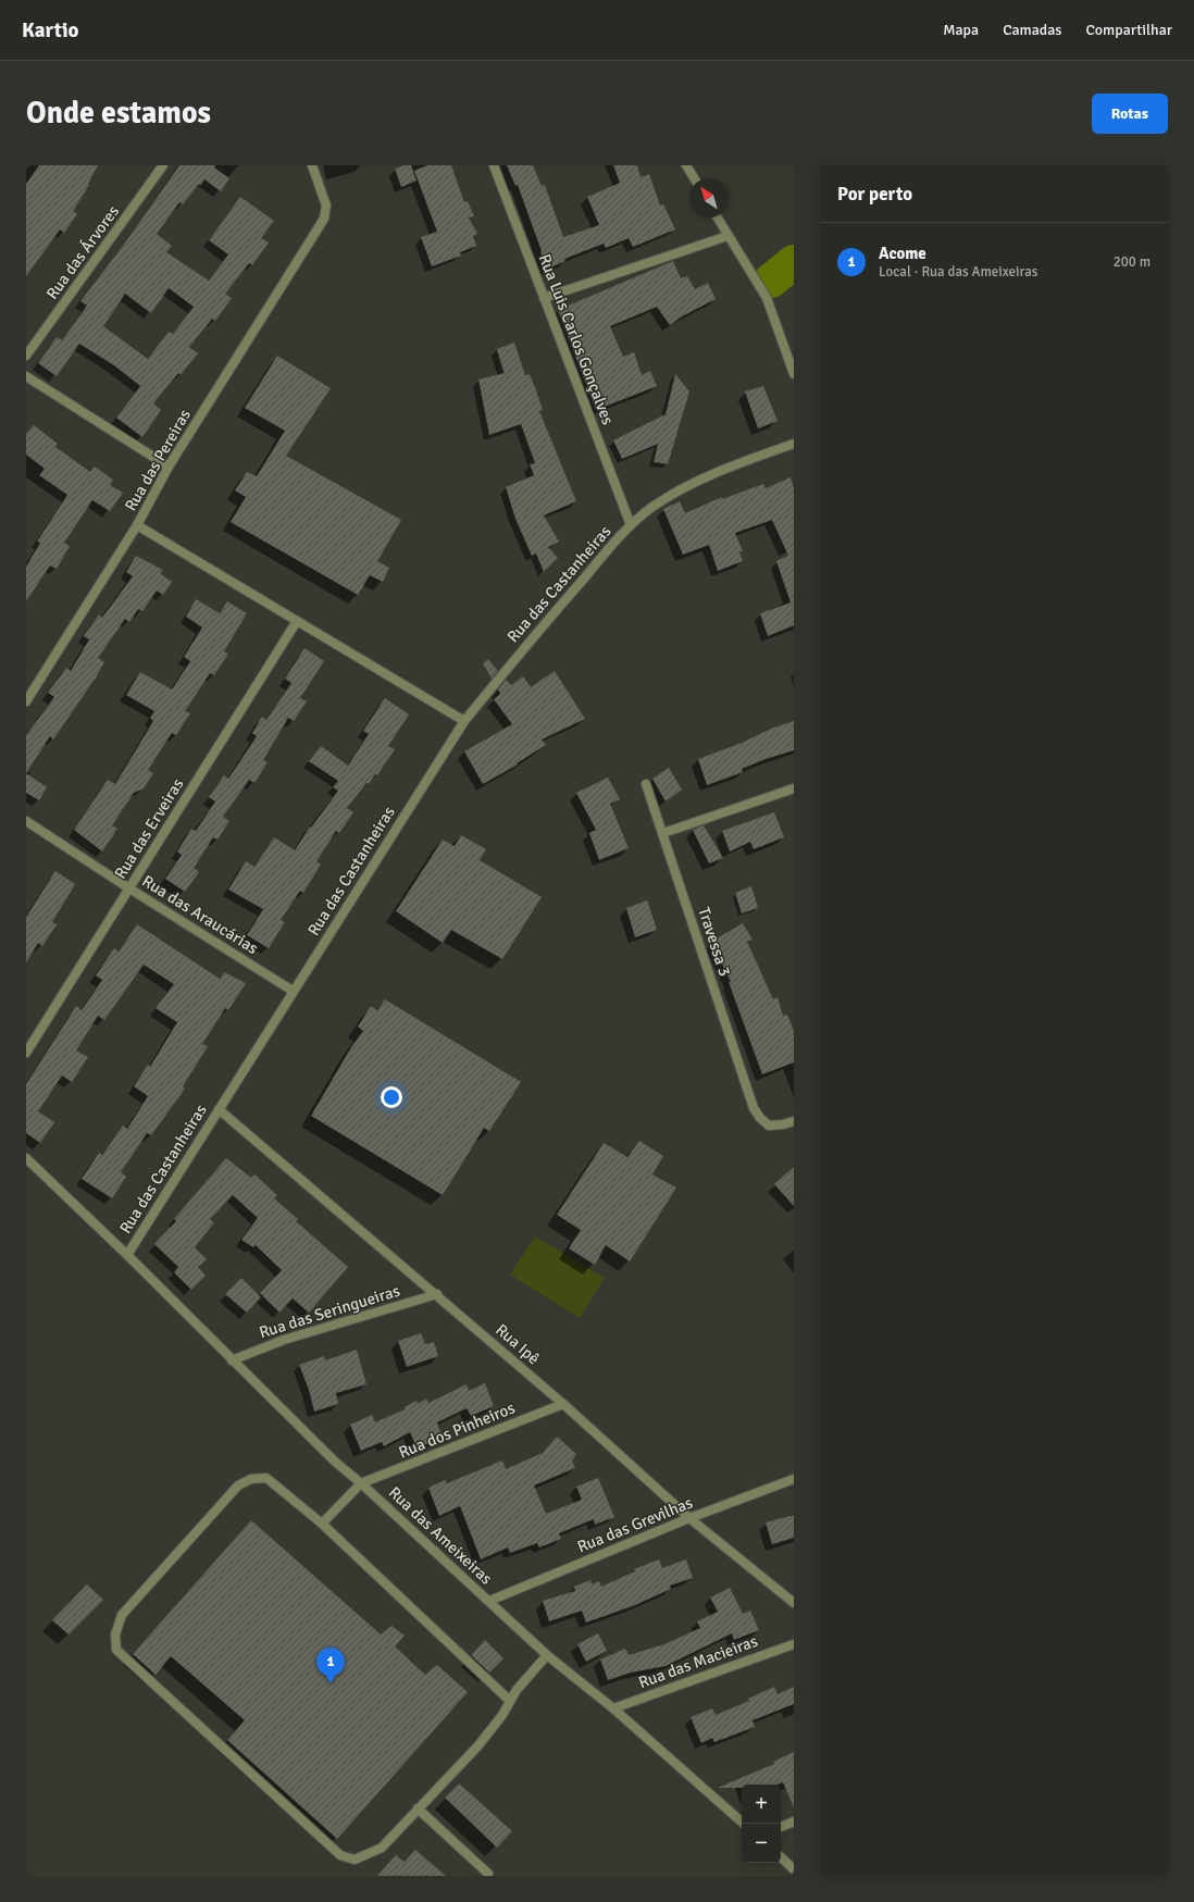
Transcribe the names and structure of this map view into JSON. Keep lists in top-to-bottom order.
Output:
{
  "streets": {
    "street": [
      "Rua das Árvores",
      "Rua Luis Carlos Gonçalves",
      "Rua das Pereiras",
      "Rua das Castanheiras",
      "Rua das Erveiras",
      "Rua das Araucárias",
      "Travessa 3",
      "Rua das Seringueiras",
      "Rua Ipê",
      "Rua dos Pinheiros",
      "Rua das Grevilhas",
      "Rua das Ameixeiras",
      "Rua das Macieiras"
    ]
  },
  "crossings": [
    ["Rua Luis Carlos Gonçalves", "Rua das Castanheiras"],
    ["Rua das Castanheiras", "Rua das Araucárias"],
    ["Rua das Castanheiras", "Rua Ipê"],
    ["Rua das Castanheiras", "Rua das Ameixeiras"],
    ["Rua das Erveiras", "Rua das Araucárias"],
    ["Rua das Seringueiras", "Rua Ipê"],
    ["Rua das Seringueiras", "Rua das Ameixeiras"],
    ["Rua Ipê", "Rua dos Pinheiros"],
    ["Rua Ipê", "Rua das Grevilhas"],
    ["Rua dos Pinheiros", "Rua das Ameixeiras"],
    ["Rua das Grevilhas", "Rua das Ameixeiras"],
    ["Rua das Ameixeiras", "Rua das Macieiras"]
  ],
  "north": "top left",
  "page": {
    "header": "Kartio",
    "nav": ["Mapa", "Camadas", "Compartilhar"],
    "buttons": "Rotas",
    "title": "Onde estamos",
    "heading": "Por perto",
    "list": [
      {
        "mark": "1",
        "name": "Acome",
        "note": "Local · Rua das Ameixeiras",
        "value": "200 m"
      }
    ],
    "pins": "1",
    "map_buttons": ["+", "−"]
  }
}
